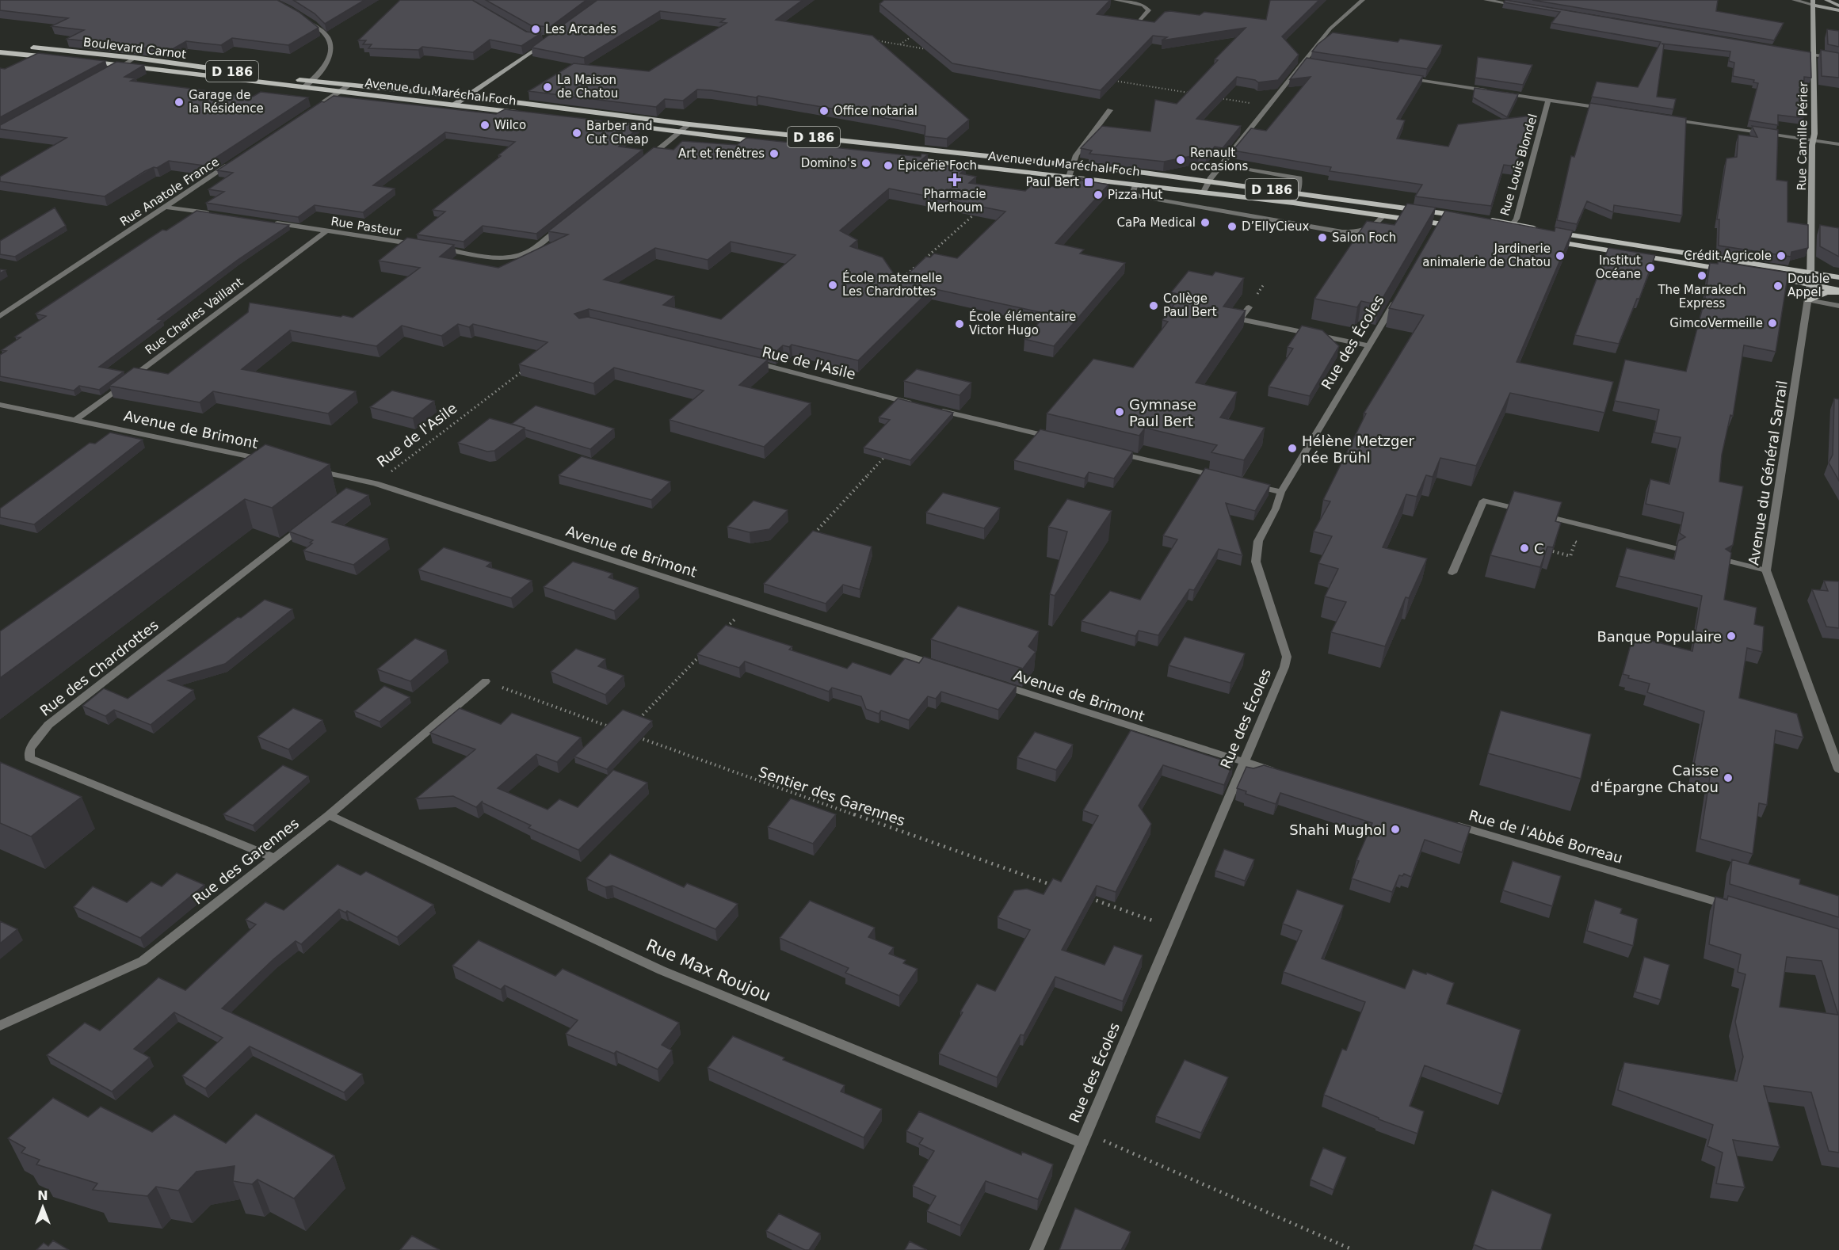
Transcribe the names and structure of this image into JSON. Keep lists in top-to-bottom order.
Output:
{
  "streets": {
    "main road": ["Boulevard Carnot", "D 186", "Avenue du Maréchal Foch"],
    "street": [
      "Rue Camille Périer",
      "Rue Louis Blondel",
      "Rue Anatole France",
      "Rue Pasteur",
      "Rue Charles Vaillant",
      "Rue des Écoles",
      "Rue de l'Asile",
      "Avenue de Brimont",
      "Avenue du Général Sarrail",
      "Rue des Chardrottes",
      "Rue de l'Abbé Borreau",
      "Rue des Garennes",
      "Rue Max Roujou"
    ],
    "path": ["Sentier des Garennes"]
  },
  "crossings": [
    ["Boulevard Carnot", "D 186"],
    ["Boulevard Carnot", "Avenue du Maréchal Foch"],
    ["D 186", "Avenue du Maréchal Foch"],
    ["Rue Pasteur", "Rue Charles Vaillant"],
    ["Rue Charles Vaillant", "Avenue de Brimont"],
    ["Rue des Écoles", "Avenue de Brimont"],
    ["Rue des Écoles", "Rue Max Roujou"],
    ["Rue de l'Asile", "Avenue de Brimont"],
    ["Rue des Chardrottes", "Rue des Garennes"],
    ["Rue des Garennes", "Rue Max Roujou"]
  ],
  "places": {
    "other": [
      "Les Arcades",
      "La Maison de Chatou",
      "Garage de la Résidence",
      "Office notarial",
      "Wilco",
      "Barber and Cut Cheap",
      "Art et fenêtres",
      "Renault occasions",
      "Domino's",
      "Épicerie Foch",
      "Pizza Hut",
      "CaPa Medical",
      "D’EllyCieux",
      "Salon Foch",
      "Jardinerie animalerie de Chatou",
      "Crédit Agricole",
      "Institut Océane",
      "The Marrakech Express",
      "École maternelle Les Chardrottes",
      "Double Appel",
      "Collège Paul Bert",
      "GimcoVermeille",
      "École élémentaire Victor Hugo",
      "Gymnase Paul Bert",
      "Hélène Metzger née Brühl",
      "C",
      "Banque Populaire",
      "Caisse d'Épargne Chatou",
      "Shahi Mughol"
    ],
    "health": ["Pharmacie Merhoum"],
    "transit": ["Paul Bert"]
  },
  "north": "top"
}
